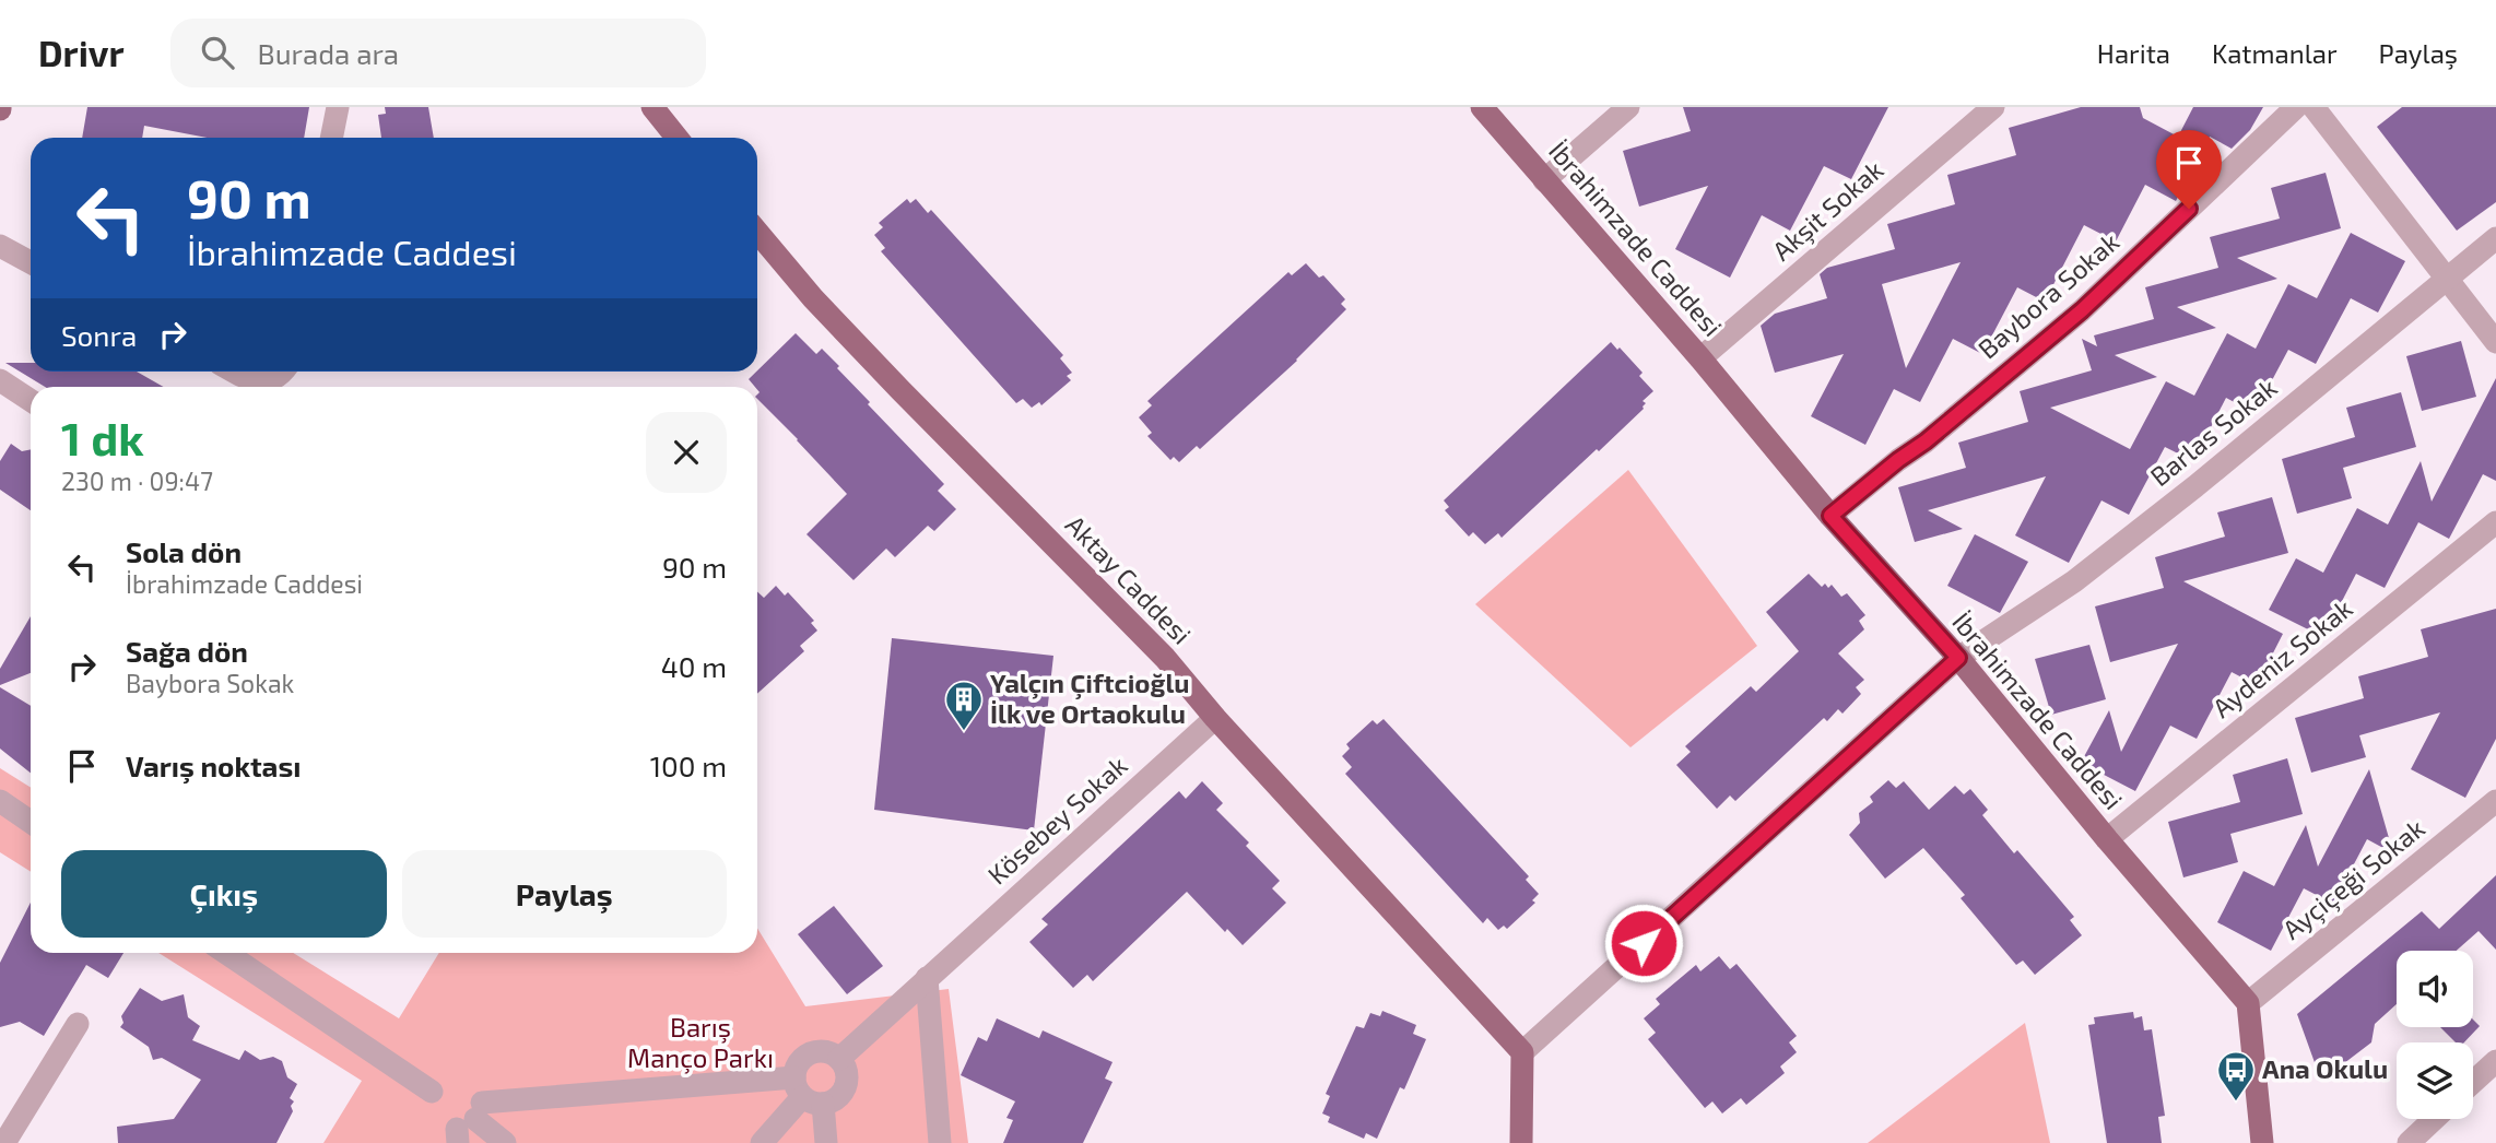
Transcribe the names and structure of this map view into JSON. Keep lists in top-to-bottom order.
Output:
{
  "streets": {
    "main road": ["İbrahimzade Caddesi", "Aktay Caddesi"],
    "street": [
      "Akşit Sokak",
      "Baybora Sokak",
      "Barlas Sokak",
      "Aydeniz Sokak",
      "Kösebey Sokak",
      "Ayçiçeği Sokak"
    ]
  },
  "crossings": [
    ["Akşit Sokak", "İbrahimzade Caddesi"],
    ["İbrahimzade Caddesi", "Baybora Sokak"],
    ["İbrahimzade Caddesi", "Barlas Sokak"],
    ["İbrahimzade Caddesi", "Aydeniz Sokak"],
    ["İbrahimzade Caddesi", "Ayçiçeği Sokak"],
    ["Barlas Sokak", "Aktay Caddesi"],
    ["Aktay Caddesi", "Kösebey Sokak"]
  ],
  "parks": ["Barış Manço Parkı"],
  "places": {
    "building": ["Yalçın Çiftcioğlu İlk ve Ortaokulu"],
    "bus stop": ["Ana Okulu"]
  },
  "page": {
    "header": "Drivr",
    "search": "Burada ara",
    "nav": ["Harita", "Katmanlar", "Paylaş"],
    "turn": ["90 m", "İbrahimzade Caddesi"],
    "then": "Sonra",
    "heading": ["1 dk", "230 m · 09:47"],
    "list": [
      {
        "name": "Sola dön",
        "note": "İbrahimzade Caddesi",
        "value": "90 m"
      },
      {
        "name": "Sağa dön",
        "note": "Baybora Sokak",
        "value": "40 m"
      },
      {
        "name": "Varış noktası",
        "value": "100 m"
      }
    ],
    "buttons": ["Çıkış", "Paylaş"]
  }
}
